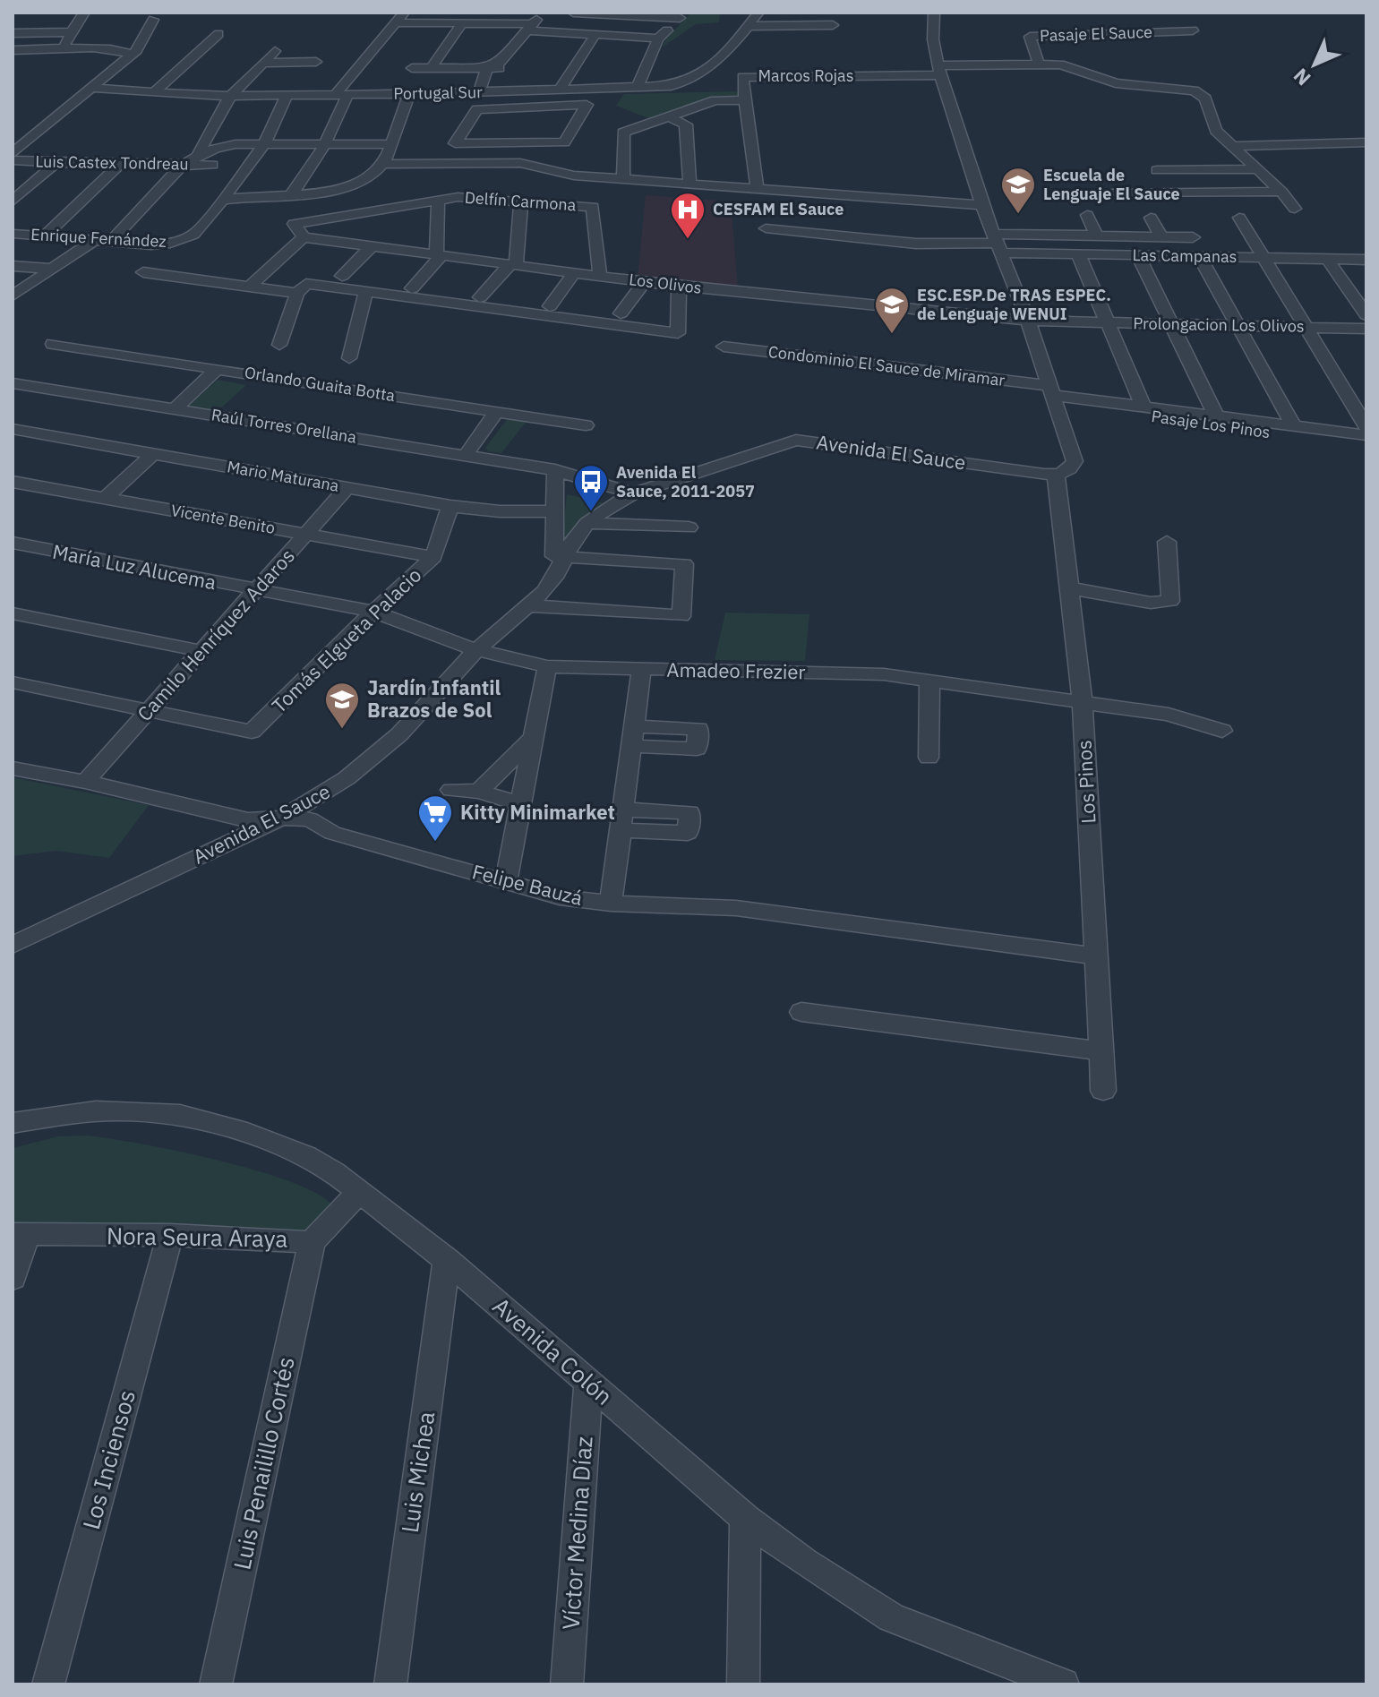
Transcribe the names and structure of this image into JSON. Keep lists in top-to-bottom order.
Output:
{
  "streets": {
    "street": [
      "Pasaje El Sauce",
      "Marcos Rojas",
      "Portugal Sur",
      "Luis Castex Tondreau",
      "Delfín Carmona",
      "Enrique Fernández",
      "Las Campanas",
      "Los Olivos",
      "Prolongacion Los Olivos",
      "Condominio El Sauce de Miramar",
      "Orlando Guaita Botta",
      "Pasaje Los Pinos",
      "Raúl Torres Orellana",
      "Avenida El Sauce",
      "Mario Maturana",
      "Vicente Benito",
      "María Luz Alucema",
      "Camilo Henríquez Adaros",
      "Tomás Elgueta Palacio",
      "Amadeo Frezier",
      "Los Pinos",
      "Felipe Bauzá",
      "Nora Seura Araya",
      "Avenida Colón",
      "Los Inciensos",
      "Luis Penailillo Cortés",
      "Luis Michea",
      "Víctor Medina Díaz"
    ]
  },
  "crossings": [
    ["Pasaje El Sauce", "Marcos Rojas"],
    ["Portugal Sur", "Enrique Fernández"],
    ["Delfín Carmona", "Los Olivos"],
    ["Los Olivos", "Prolongacion Los Olivos"],
    ["Condominio El Sauce de Miramar", "Pasaje Los Pinos"],
    ["Raúl Torres Orellana", "Avenida El Sauce"],
    ["Avenida El Sauce", "Amadeo Frezier"],
    ["Avenida El Sauce", "Los Pinos"],
    ["Avenida El Sauce", "Felipe Bauzá"],
    ["Mario Maturana", "Camilo Henríquez Adaros"],
    ["Mario Maturana", "Tomás Elgueta Palacio"],
    ["Vicente Benito", "Camilo Henríquez Adaros"],
    ["Vicente Benito", "Tomás Elgueta Palacio"],
    ["María Luz Alucema", "Camilo Henríquez Adaros"],
    ["María Luz Alucema", "Amadeo Frezier"],
    ["Camilo Henríquez Adaros", "Tomás Elgueta Palacio"],
    ["Camilo Henríquez Adaros", "Amadeo Frezier"],
    ["Camilo Henríquez Adaros", "Felipe Bauzá"],
    ["Tomás Elgueta Palacio", "Amadeo Frezier"],
    ["Amadeo Frezier", "Los Pinos"],
    ["Los Pinos", "Felipe Bauzá"],
    ["Nora Seura Araya", "Avenida Colón"],
    ["Nora Seura Araya", "Los Inciensos"],
    ["Nora Seura Araya", "Luis Penailillo Cortés"],
    ["Avenida Colón", "Luis Michea"],
    ["Avenida Colón", "Víctor Medina Díaz"]
  ],
  "places": {
    "school or university": ["Escuela de Lenguaje El Sauce", "ESC.ESP.De TRAS ESPEC. de Lenguaje WENUI", "Jardín Infantil Brazos de Sol"],
    "hospital": ["CESFAM El Sauce"],
    "bus stop": ["Avenida El Sauce, 2011-2057"],
    "supermarket": ["Kitty Minimarket"]
  },
  "north": "bottom left"
}
